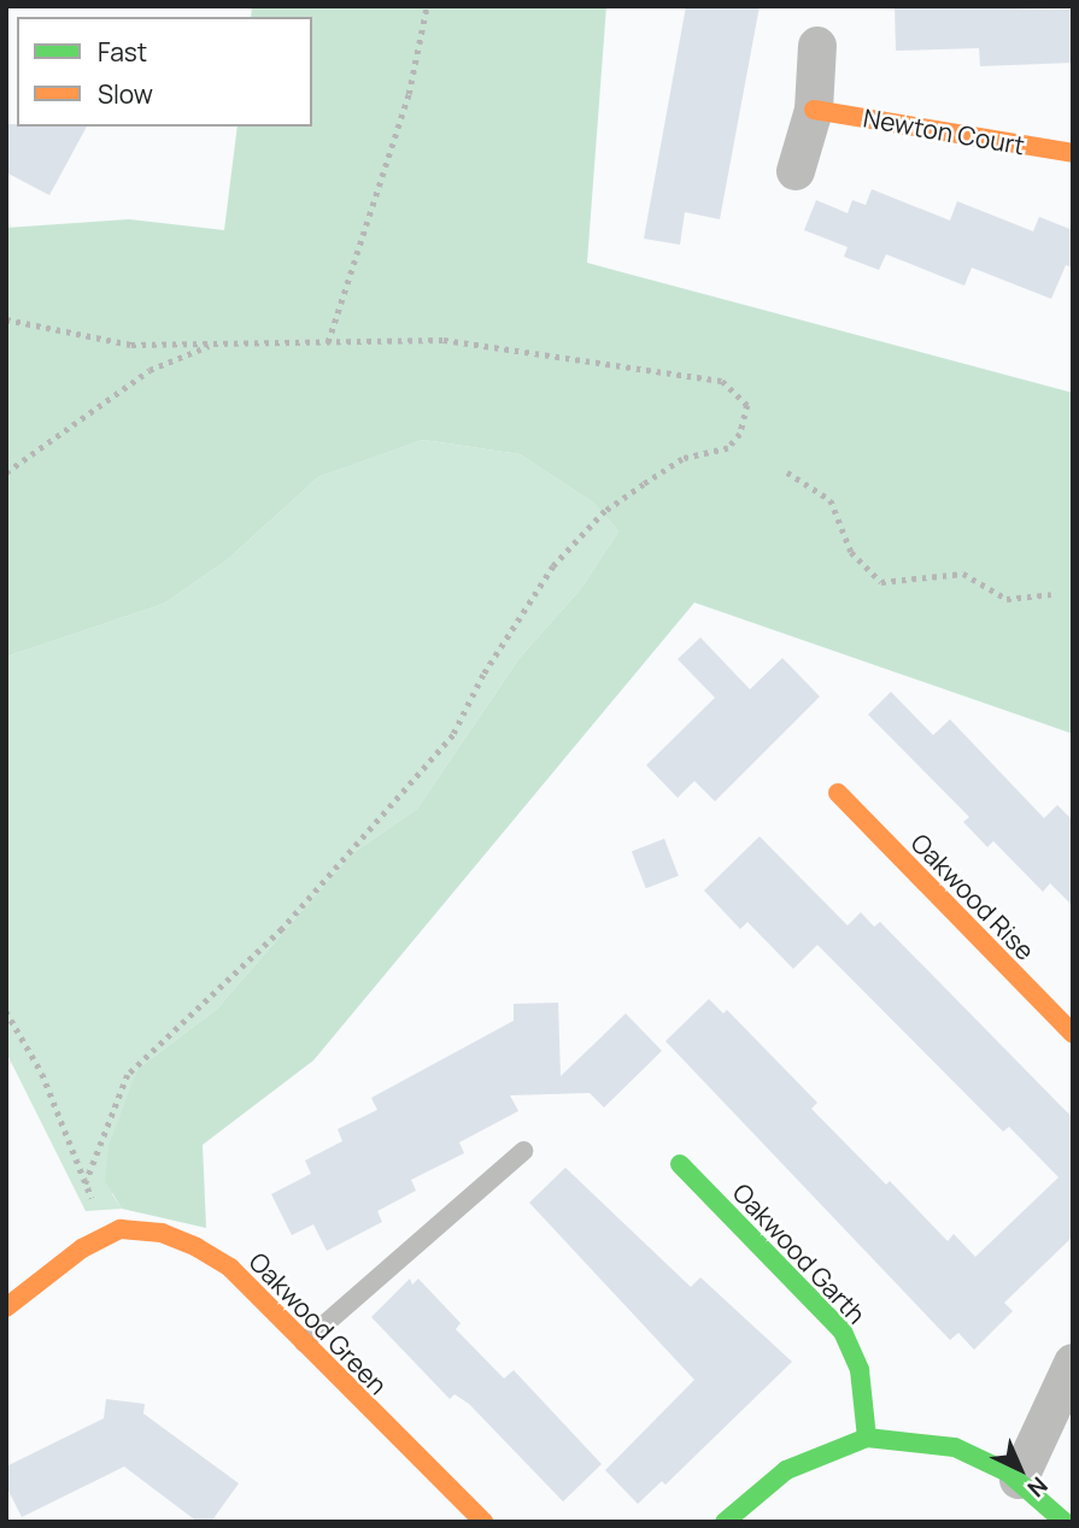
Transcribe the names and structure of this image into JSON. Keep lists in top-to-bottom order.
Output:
{
  "streets": {
    "street": [
      "Newton Court",
      "Oakwood Rise",
      "Oakwood Garth",
      "Oakwood Green"
    ]
  },
  "legend": ["Fast", "Slow"],
  "north": "bottom right"
}
